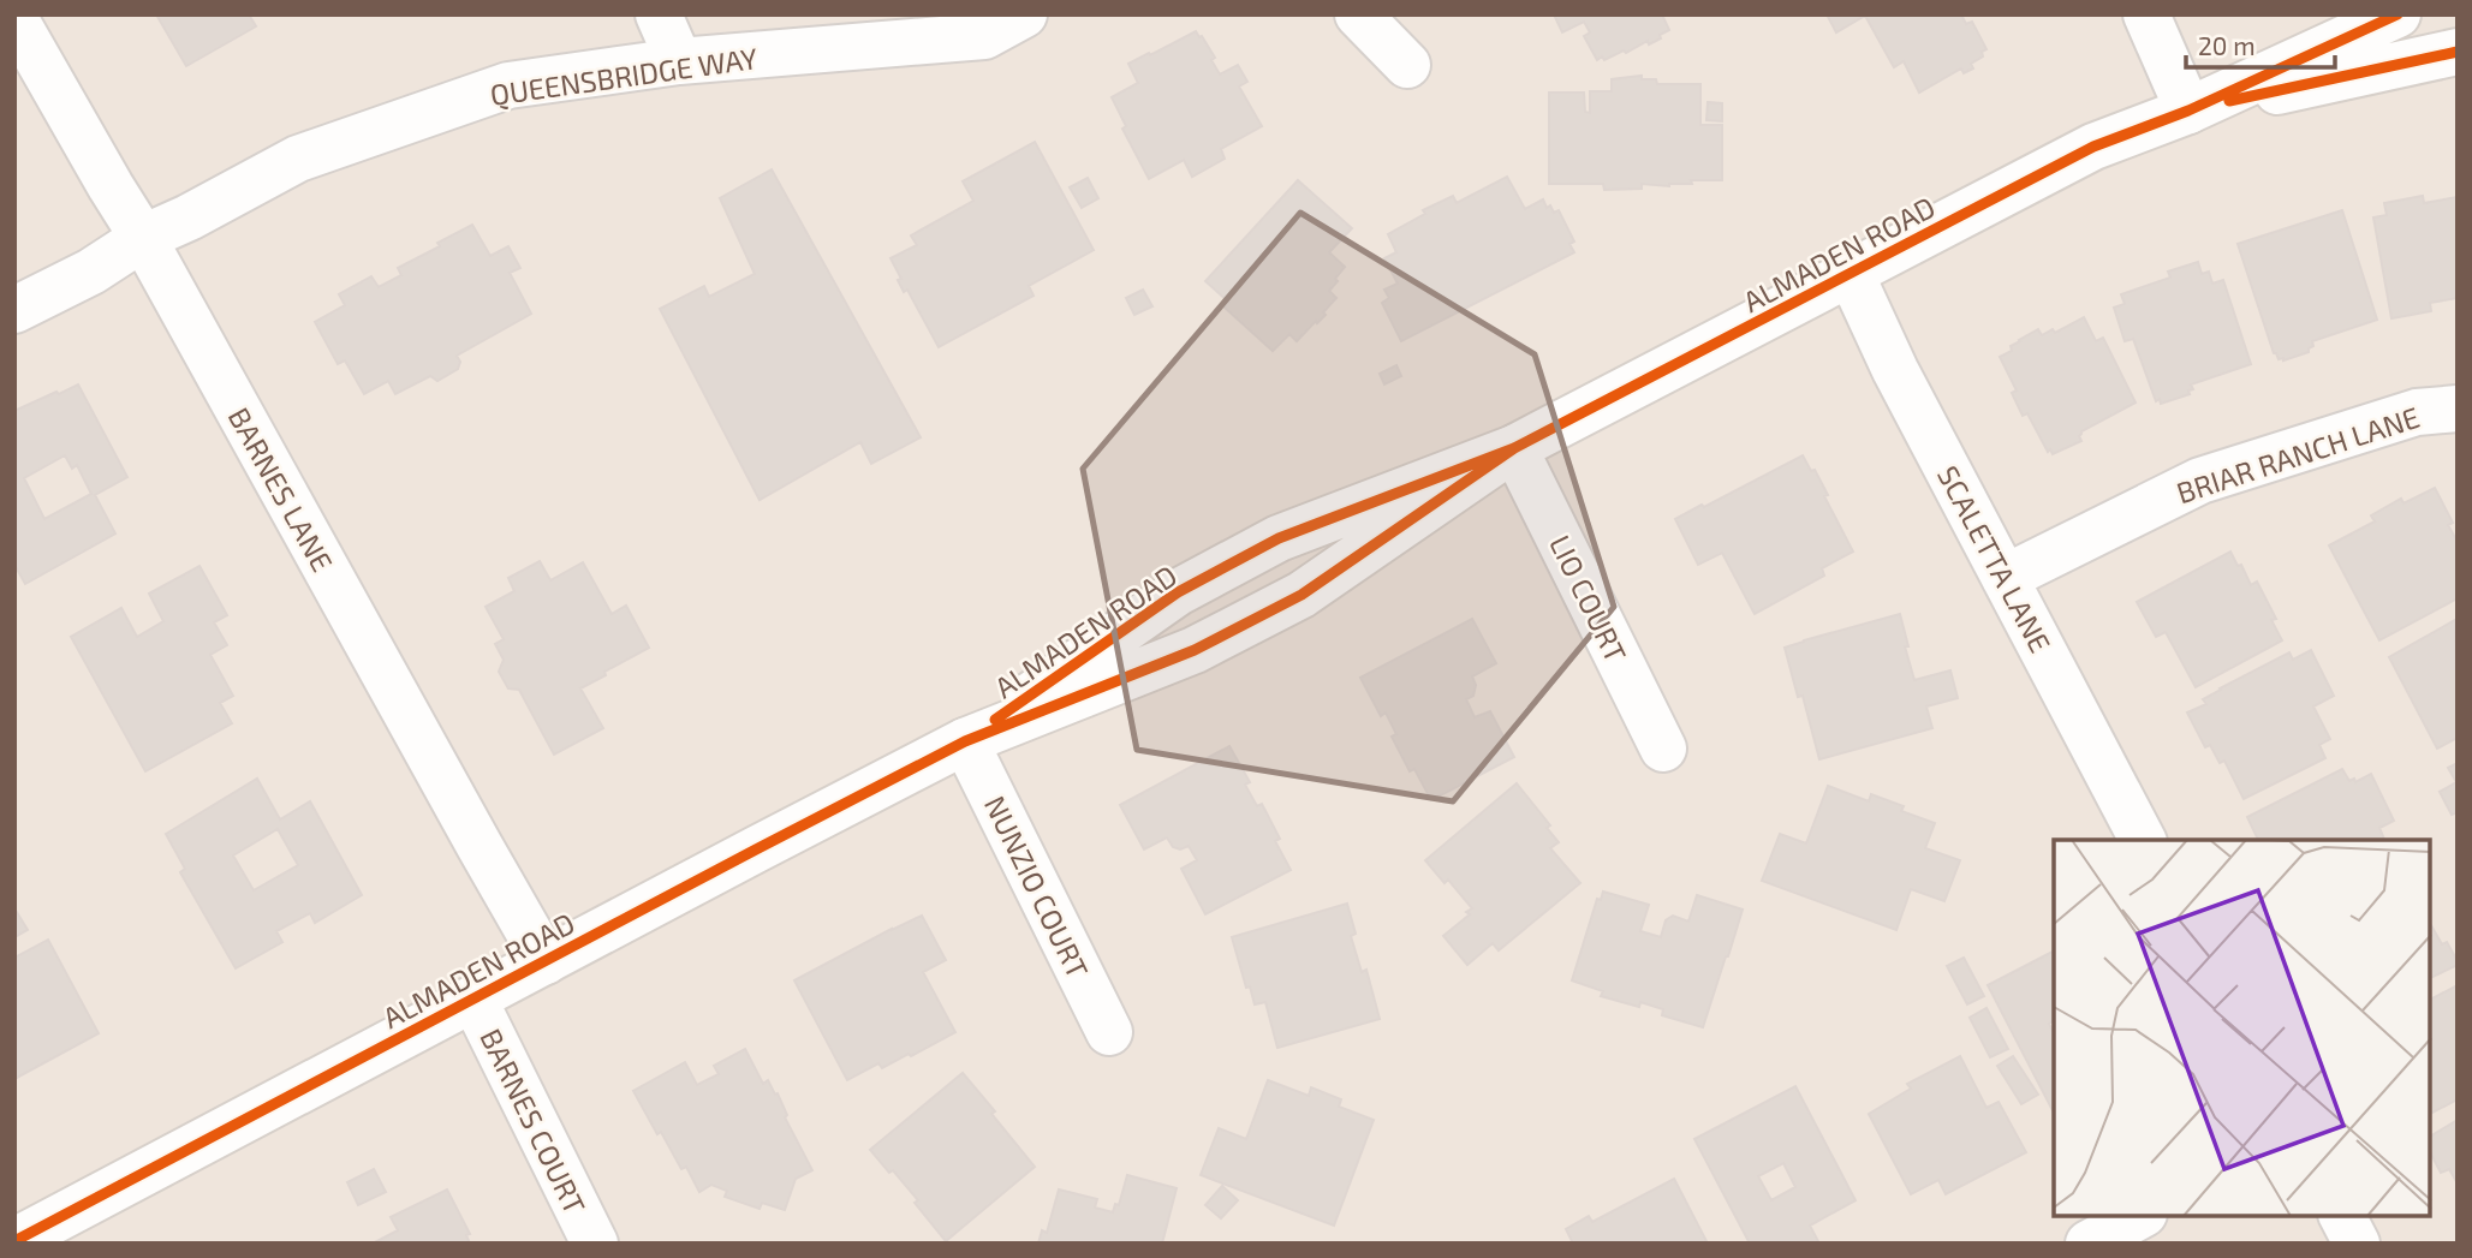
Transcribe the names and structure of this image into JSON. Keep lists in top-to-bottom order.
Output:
{
  "streets": {
    "street": [
      "QUEENSBRIDGE WAY",
      "ALMADEN ROAD",
      "BRIAR RANCH LANE",
      "BARNES LANE",
      "SCALETTA LANE",
      "LIO COURT",
      "NUNZIO COURT",
      "BARNES COURT"
    ]
  },
  "crossings": [
    ["QUEENSBRIDGE WAY", "BARNES LANE"],
    ["ALMADEN ROAD", "BARNES LANE"],
    ["ALMADEN ROAD", "SCALETTA LANE"],
    ["ALMADEN ROAD", "LIO COURT"],
    ["ALMADEN ROAD", "NUNZIO COURT"],
    ["ALMADEN ROAD", "BARNES COURT"],
    ["BRIAR RANCH LANE", "SCALETTA LANE"]
  ],
  "scale_bar": "20 m"
}
